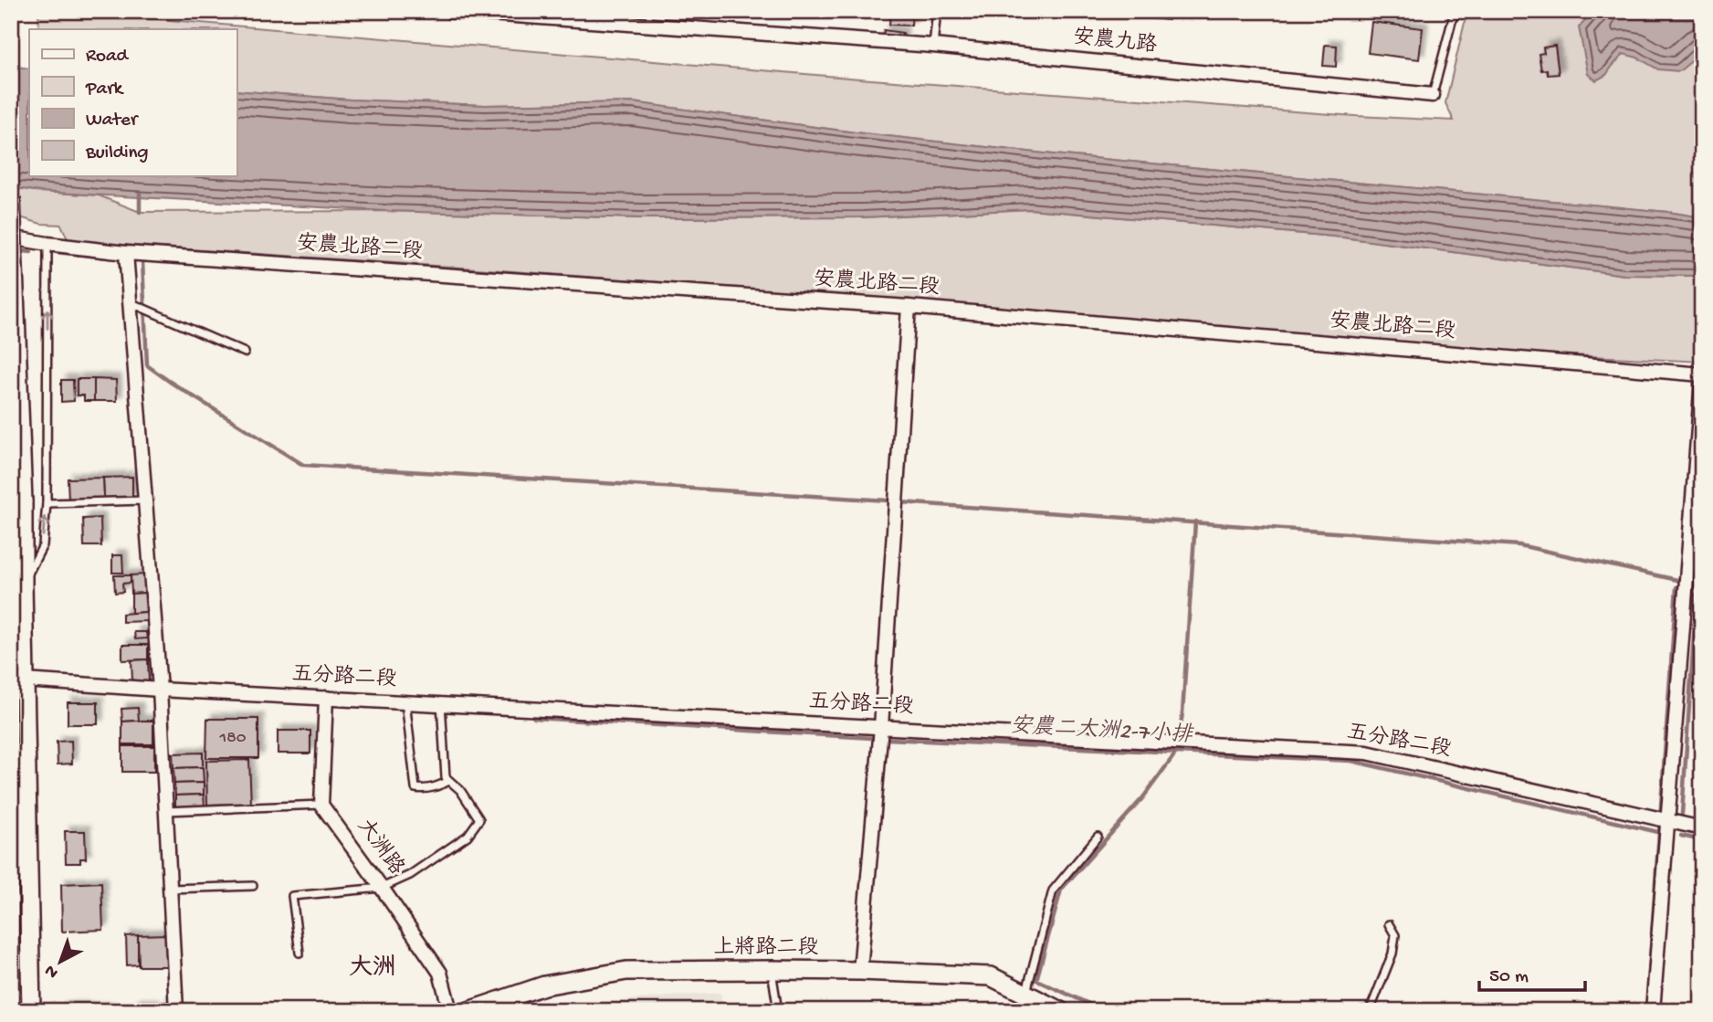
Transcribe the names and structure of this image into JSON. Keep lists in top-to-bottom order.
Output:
{
  "streets": {
    "street": [
      "安農九路",
      "安農北路二段",
      "五分路二段",
      "大洲路",
      "上將路二段"
    ]
  },
  "districts": ["大洲"],
  "water": ["安農二大洲2-7小排"],
  "house_numbers": ["180"],
  "legend": [
    "Road",
    "Park",
    "Water",
    "Building"
  ],
  "scale_bar": "50 m",
  "north": "bottom left"
}
